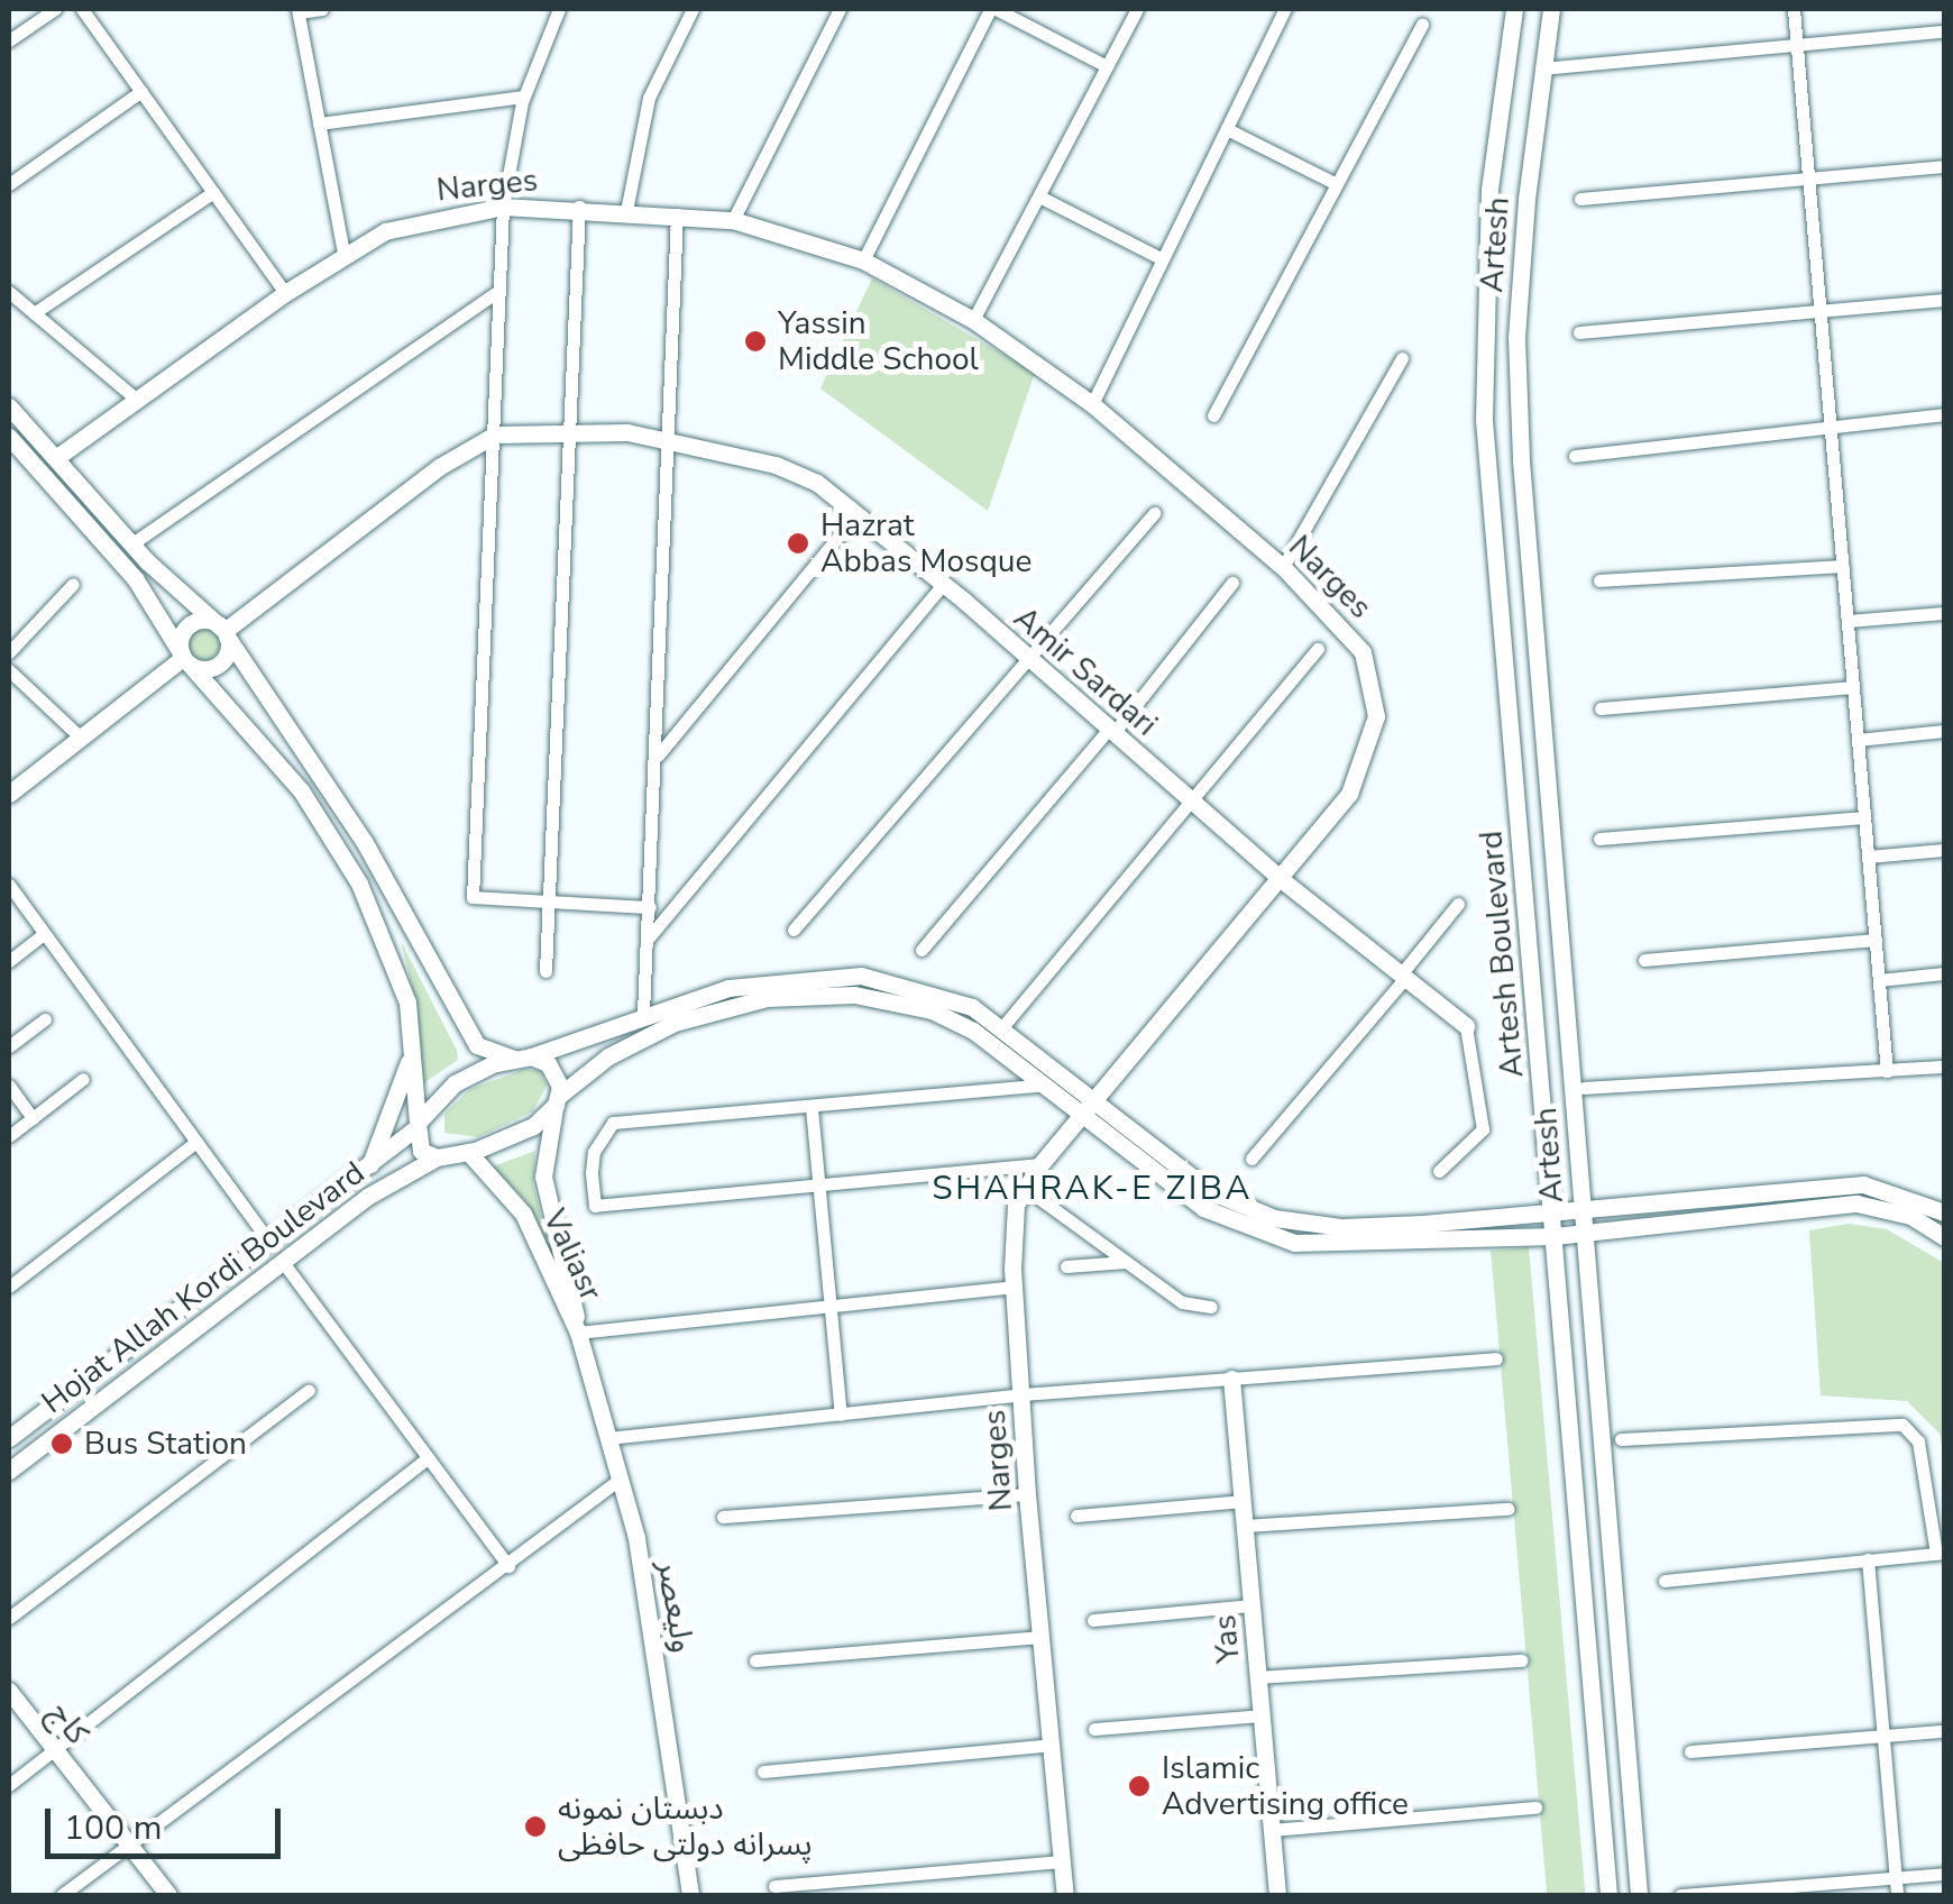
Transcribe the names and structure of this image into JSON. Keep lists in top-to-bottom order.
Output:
{
  "streets": {
    "main road": [
      "Narges",
      "Artesh",
      "Amir Sardari",
      "Artesh Boulevard",
      "Valiasr",
      "Hojat Allah Kordi Boulevard",
      "ولیعصر",
      "Yas",
      "کاج"
    ]
  },
  "crossings": [
    ["Narges", "Amir Sardari"],
    ["Valiasr", "ولیعصر"]
  ],
  "districts": ["SHAHRAK-E ZIBA"],
  "places": [
    "Yassin Middle School",
    "Hazrat Abbas Mosque",
    "Bus Station",
    "Islamic Advertising office",
    "دبستان نمونه پسرانه دولتی حافظی"
  ],
  "scale_bar": "100 m"
}
